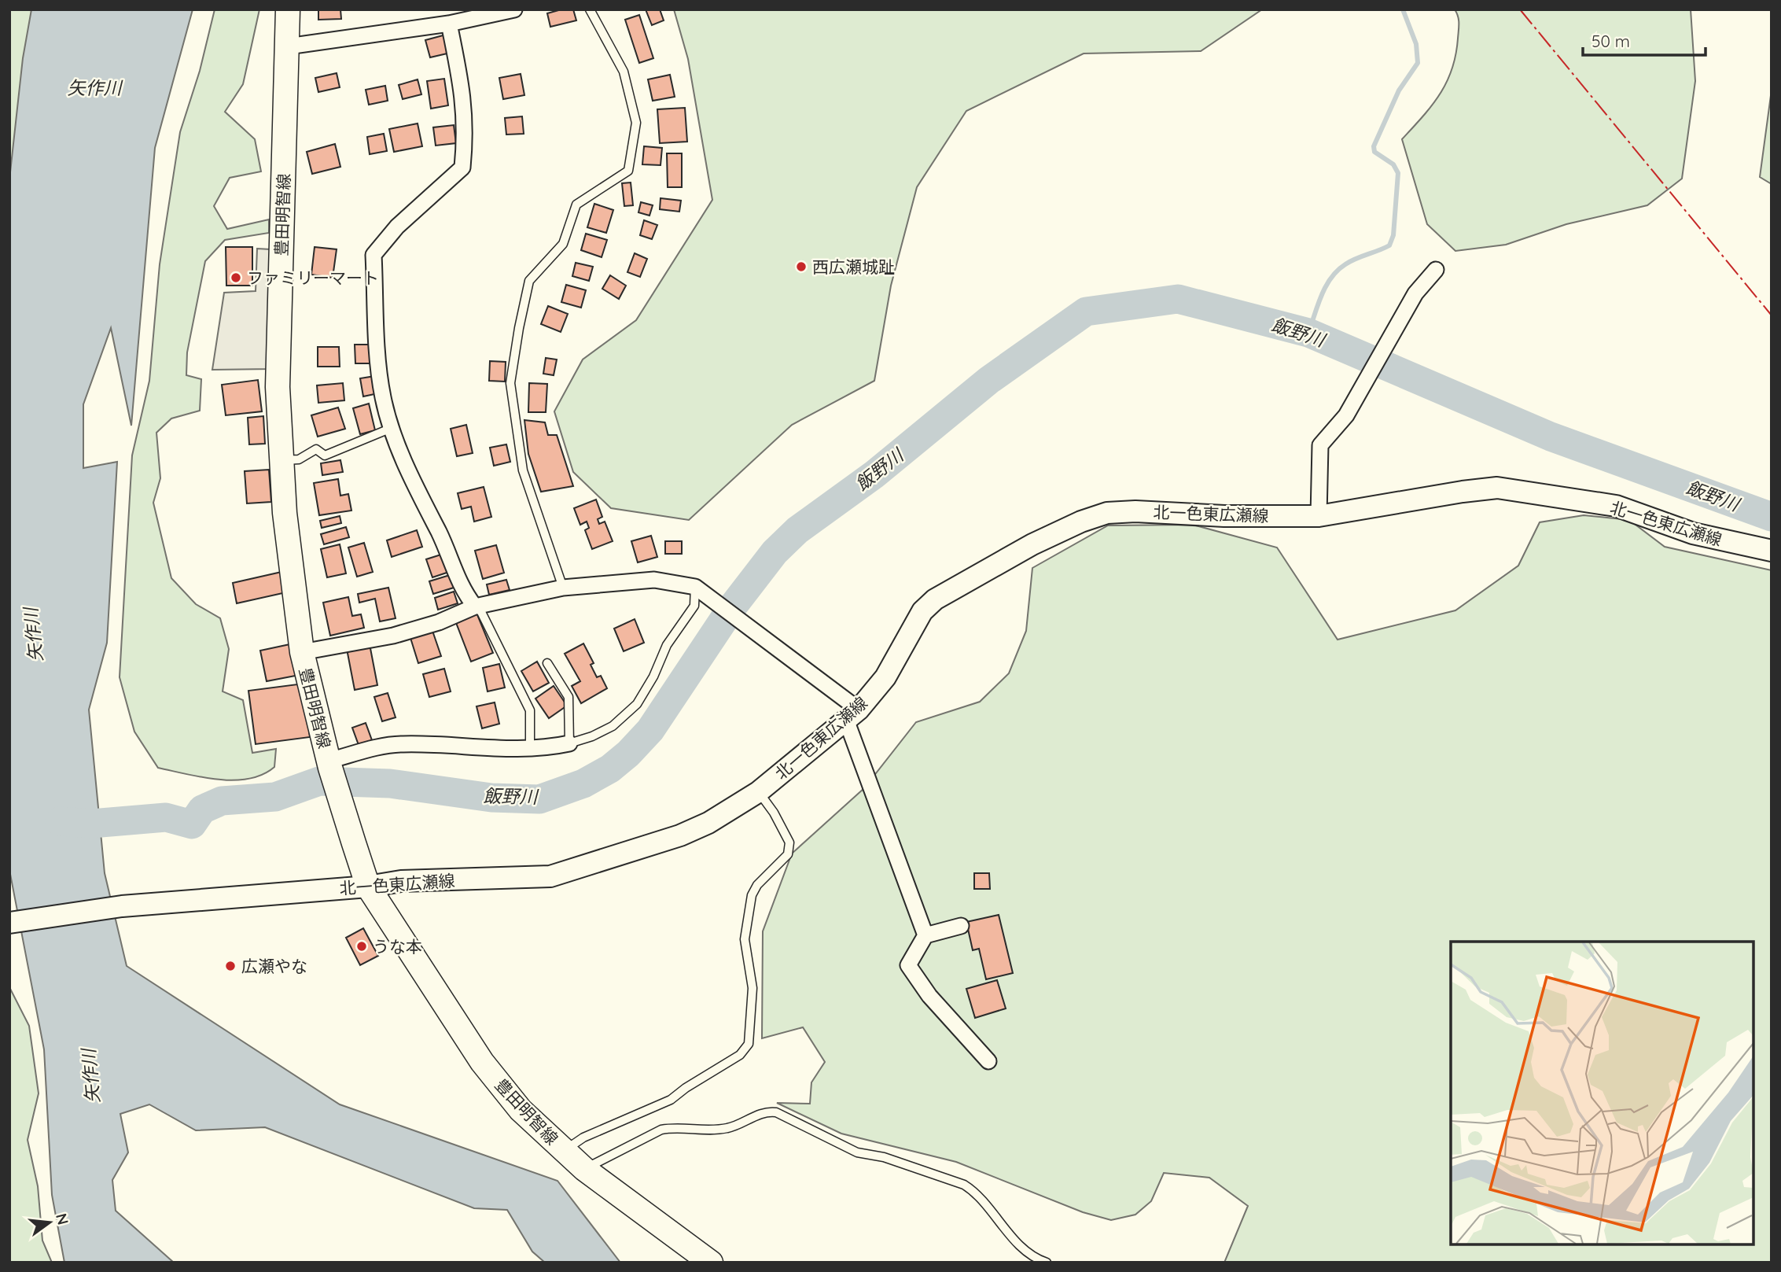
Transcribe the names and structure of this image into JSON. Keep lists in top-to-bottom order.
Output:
{
  "streets": {
    "main road": ["豊田明智線", "北一色東広瀬線"]
  },
  "crossings": [
    ["豊田明智線", "北一色東広瀬線"]
  ],
  "water": ["矢作川", "飯野川"],
  "places": [
    "西広瀬城趾",
    "ファミリーマート",
    "うな本",
    "広瀬やな"
  ],
  "scale_bar": "50 m",
  "north": "right"
}
